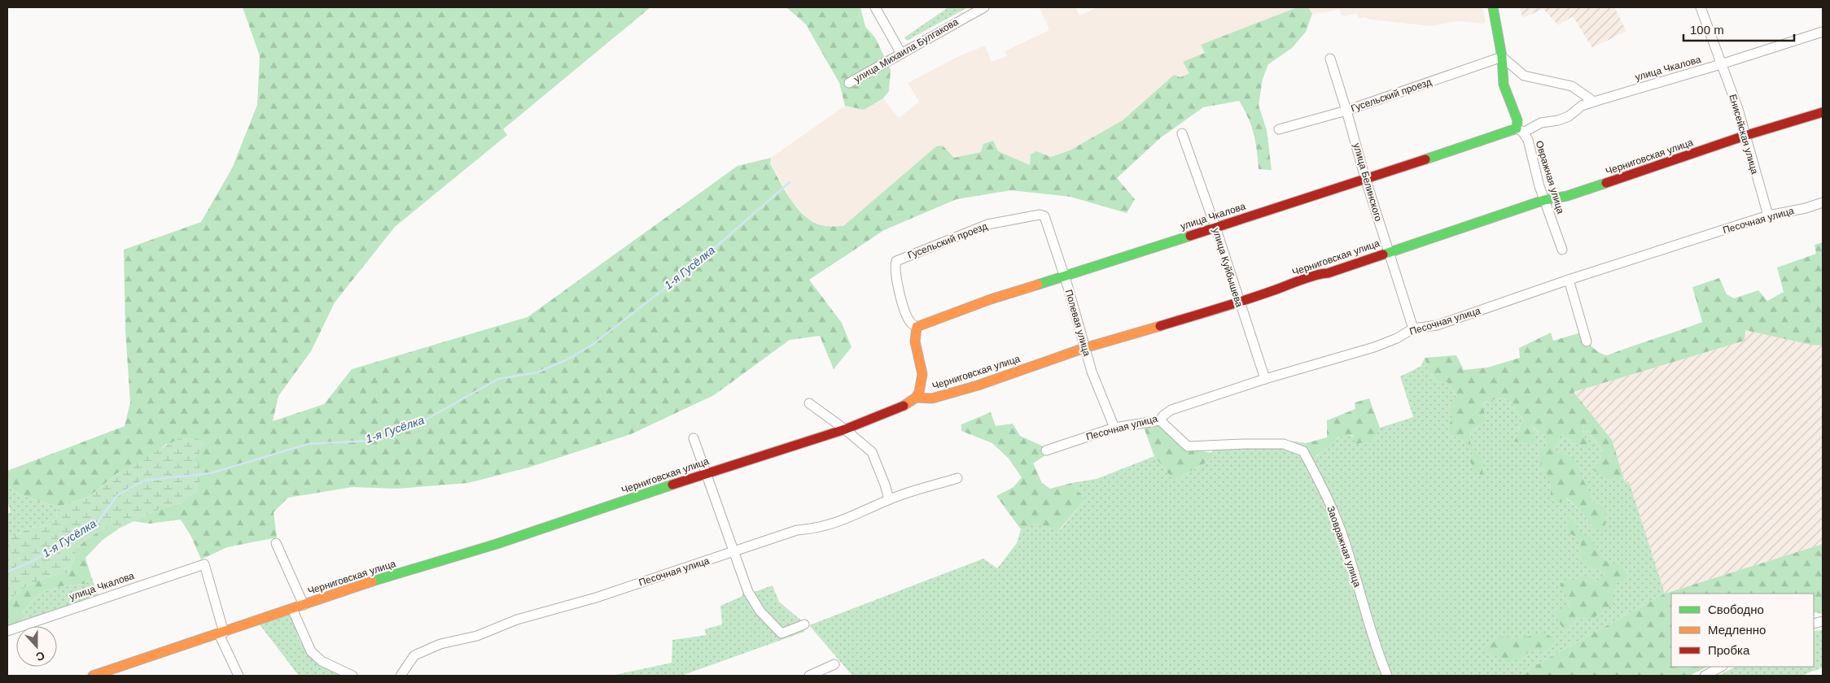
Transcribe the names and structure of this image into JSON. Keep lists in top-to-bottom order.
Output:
{
  "streets": {
    "street": [
      "улица Михаила Булгакова",
      "улица Чкалова",
      "Гусельский проезд",
      "Енисейская улица",
      "Черниговская улица",
      "Овражная улица",
      "улица Белинского",
      "Песочная улица",
      "улица Куйбышева",
      "Полевая улица",
      "Заовражная улица"
    ]
  },
  "crossings": [
    ["улица Чкалова", "Гусельский проезд"],
    ["улица Чкалова", "Енисейская улица"],
    ["улица Чкалова", "Черниговская улица"],
    ["улица Чкалова", "Овражная улица"],
    ["улица Чкалова", "улица Белинского"],
    ["улица Чкалова", "улица Куйбышева"],
    ["улица Чкалова", "Полевая улица"],
    ["Гусельский проезд", "Овражная улица"],
    ["Гусельский проезд", "улица Белинского"],
    ["Гусельский проезд", "Полевая улица"],
    ["Енисейская улица", "Черниговская улица"],
    ["Енисейская улица", "Песочная улица"],
    ["Черниговская улица", "Овражная улица"],
    ["Черниговская улица", "улица Белинского"],
    ["Черниговская улица", "улица Куйбышева"],
    ["Черниговская улица", "Полевая улица"],
    ["улица Белинского", "Песочная улица"],
    ["Песочная улица", "улица Куйбышева"],
    ["Песочная улица", "Полевая улица"],
    ["Песочная улица", "Заовражная улица"]
  ],
  "water": ["1-я Гусёлка"],
  "legend": ["Свободно", "Медленно", "Пробка"],
  "scale_bar": "100 m",
  "north": "bottom"
}
